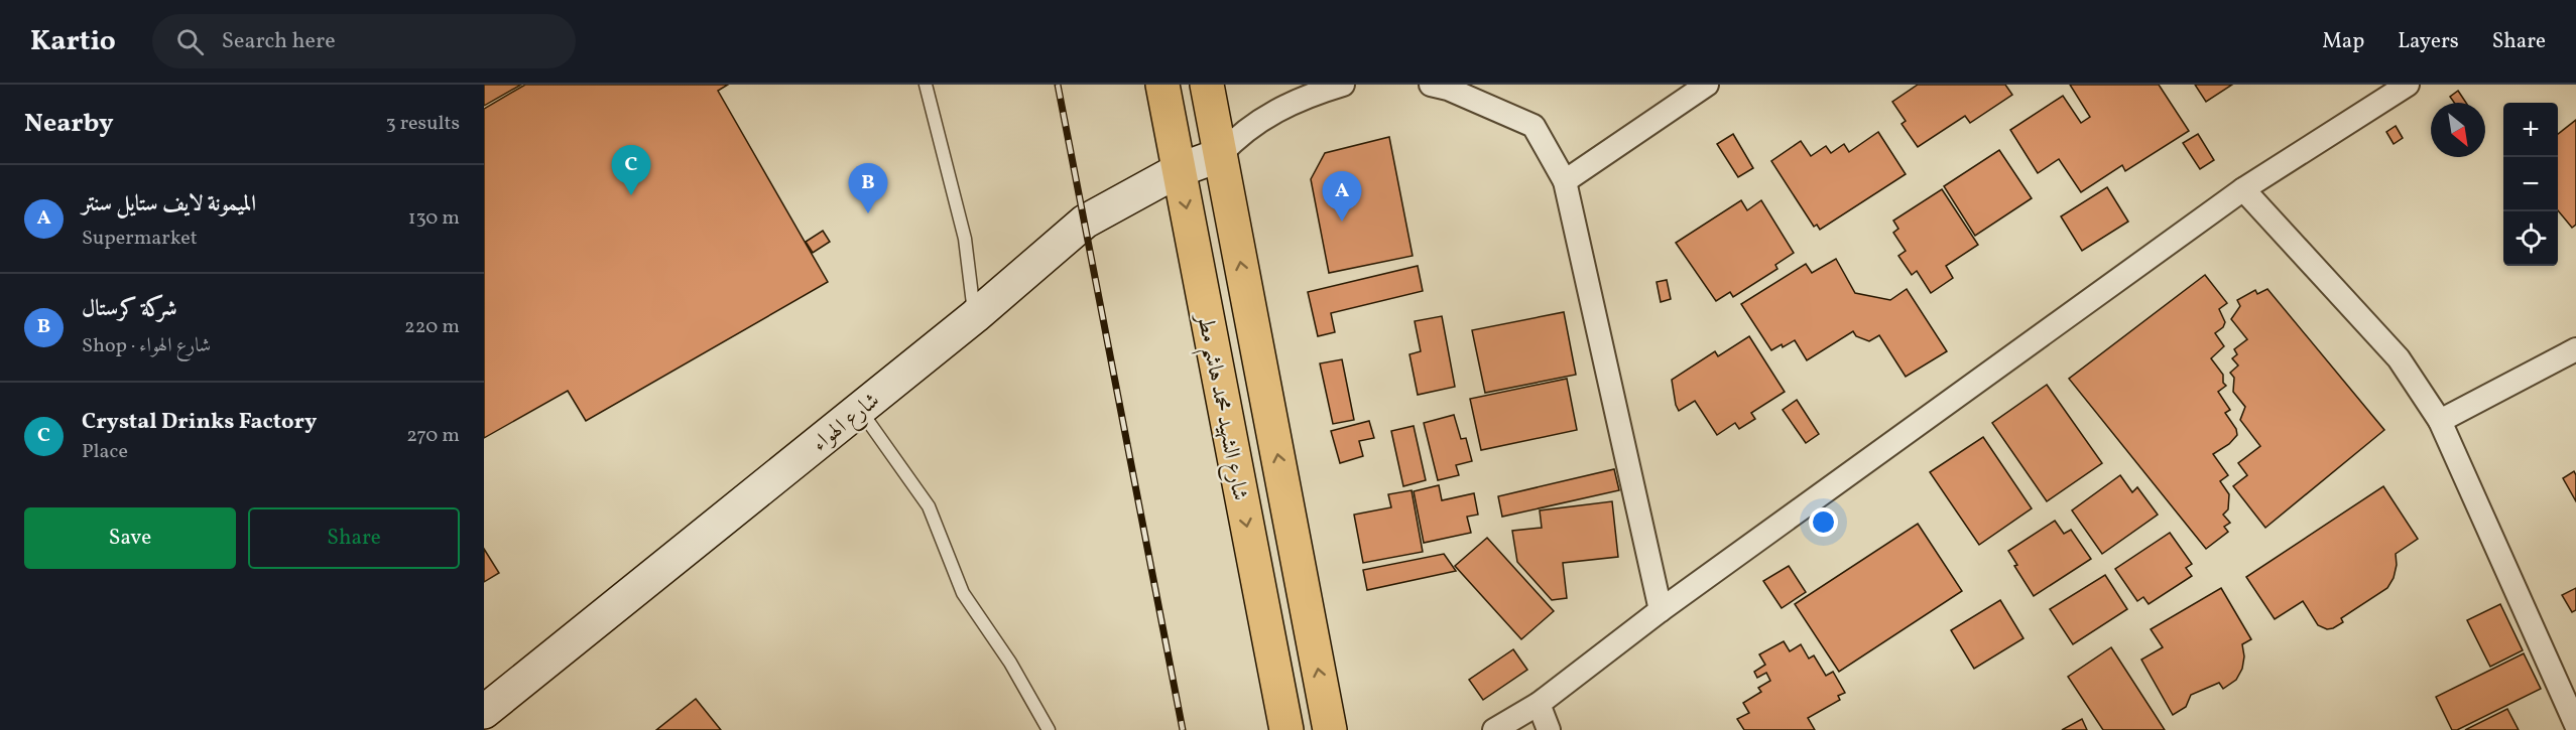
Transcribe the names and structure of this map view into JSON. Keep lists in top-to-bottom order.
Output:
{
  "streets": {
    "main road": ["شارع الشهيد محمد هاشم مطر"],
    "street": ["شارع الهواء"]
  },
  "crossings": [
    ["شارع الشهيد محمد هاشم مطر", "شارع الهواء"]
  ],
  "north": "bottom right",
  "page": {
    "header": "Kartio",
    "search": "Search here",
    "nav": ["Map", "Layers", "Share"],
    "heading": ["Nearby", "3 results"],
    "map_buttons": ["+", "−"],
    "pins": ["C", "B", "A"],
    "list": [
      {
        "mark": "A",
        "name": "الميمونة لايف ستايل سنتر",
        "note": "Supermarket",
        "value": "130 m"
      },
      {
        "mark": "B",
        "name": "شركة كرستال",
        "note": "Shop · شارع الهواء",
        "value": "220 m"
      },
      {
        "mark": "C",
        "name": "Crystal Drinks Factory",
        "note": "Place",
        "value": "270 m"
      }
    ],
    "buttons": ["Save", "Share"]
  }
}
